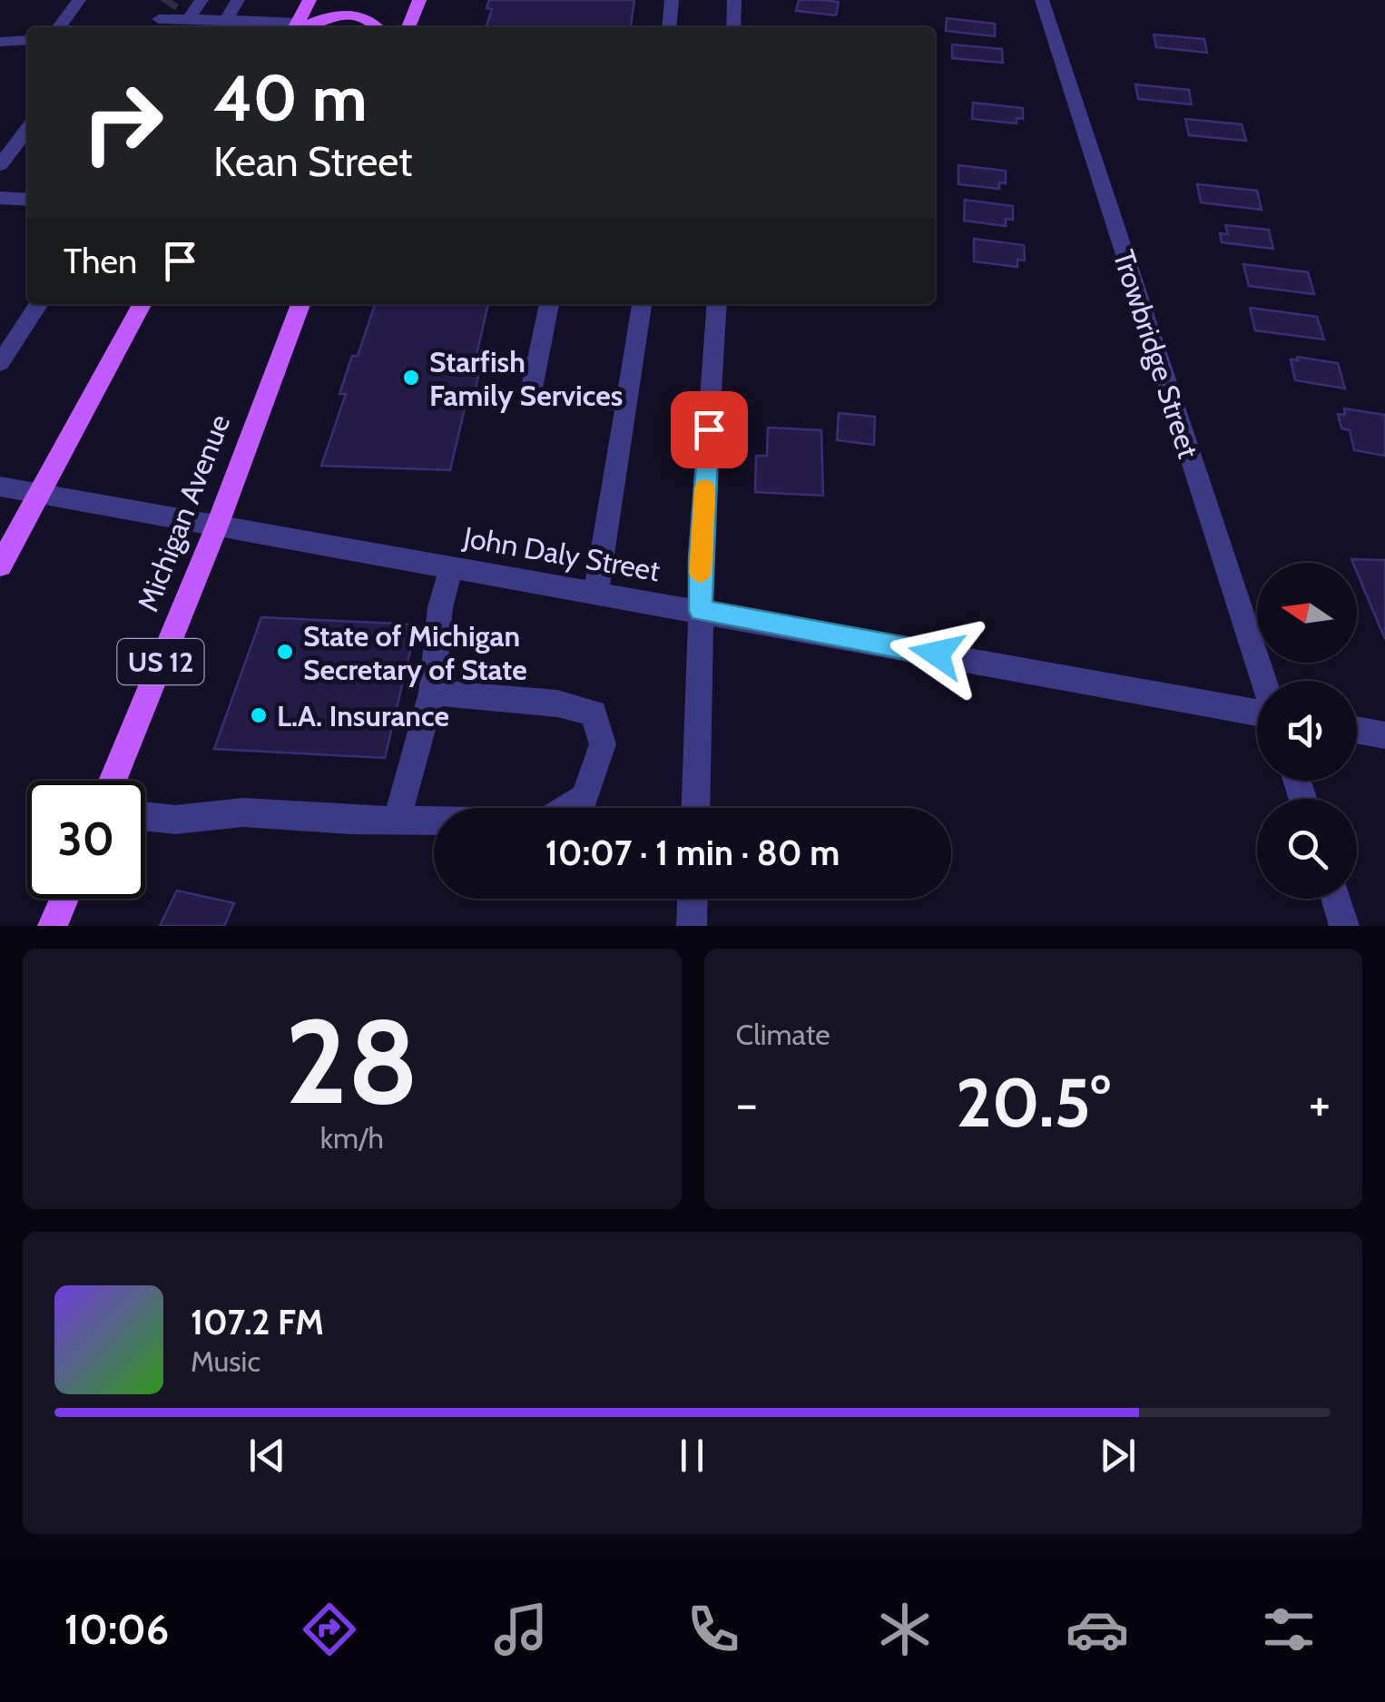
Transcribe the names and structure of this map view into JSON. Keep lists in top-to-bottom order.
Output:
{
  "streets": {
    "main road": ["Michigan Avenue", "US 12"],
    "street": ["Trowbridge Street", "John Daly Street"]
  },
  "crossings": [
    ["Michigan Avenue", "John Daly Street"]
  ],
  "places": ["Starfish Family Services", "State of Michigan Secretary of State", "L.A. Insurance"],
  "north": "left",
  "page": {
    "turn": ["40 m", "Kean Street"],
    "then": "Then",
    "limit": "30",
    "trip": "10:07 · 1 min · 80 m",
    "tile": [
      ["28", "km/h"],
      "Climate"
    ],
    "heat": ["−", "20.5°", "+"],
    "song": ["107.2 FM", "Music"],
    "tabs": "10:06"
  }
}
